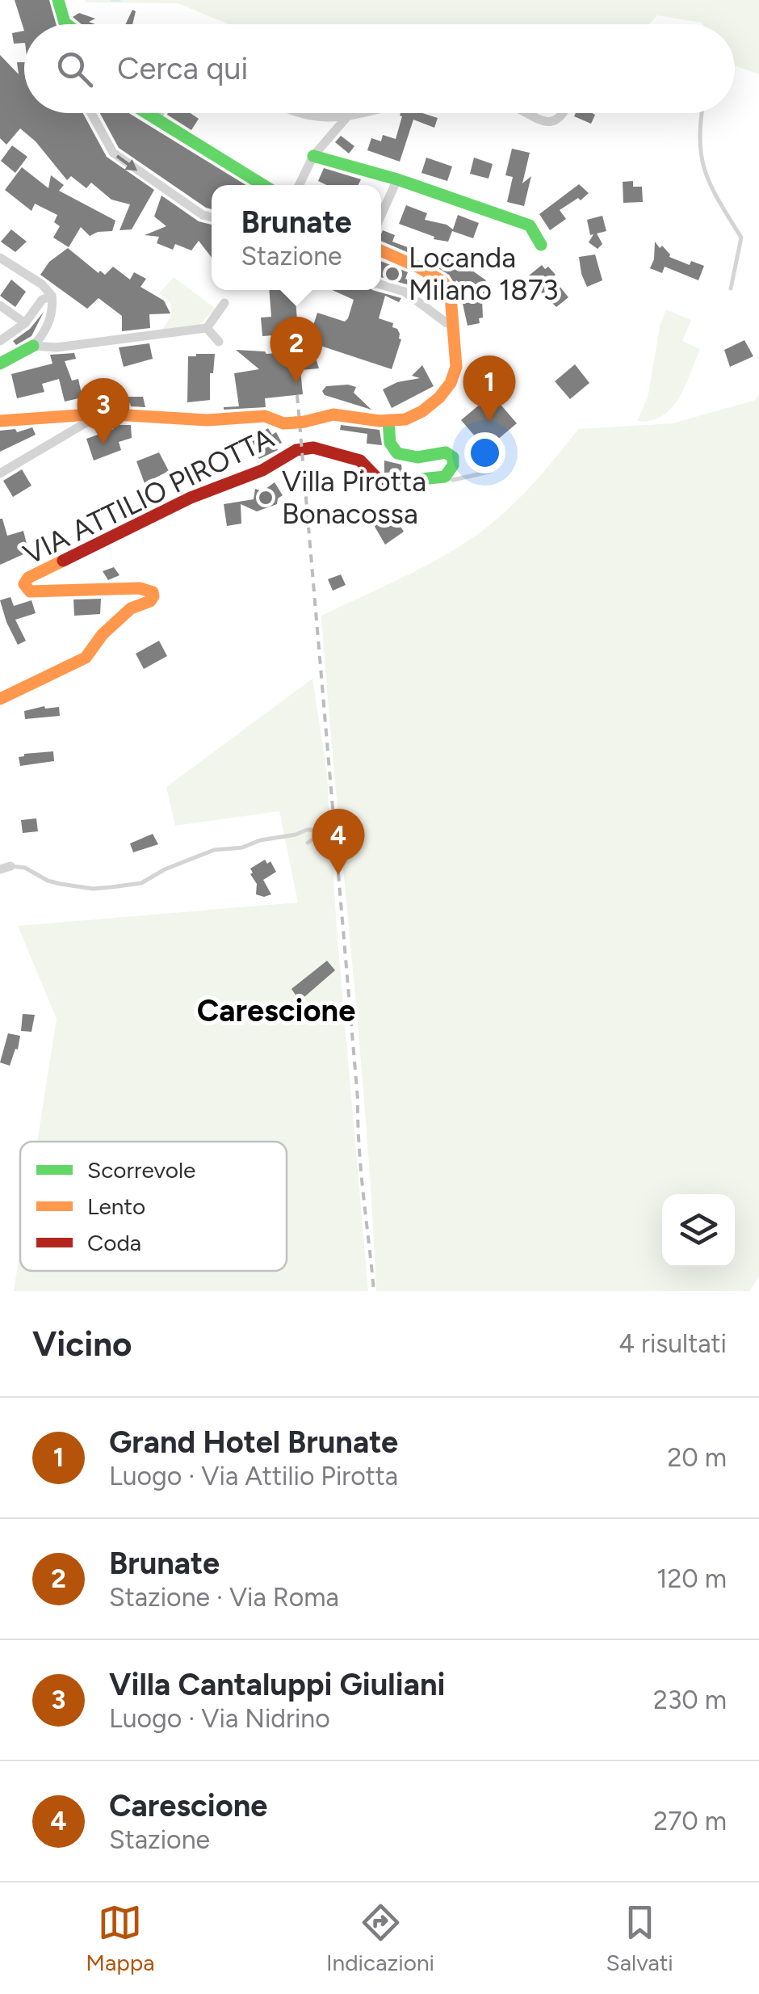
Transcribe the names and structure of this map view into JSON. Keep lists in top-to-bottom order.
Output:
{
  "streets": {
    "street": ["VIA ATTILIO PIROTTA"]
  },
  "districts": ["Carescione"],
  "places": ["Locanda Milano 1873", "Villa Pirotta Bonacossa"],
  "legend": ["Scorrevole", "Lento", "Coda"],
  "page": {
    "search": "Cerca qui",
    "popup": ["Brunate", "Stazione"],
    "pins": [
      "2",
      "1",
      "3",
      "4"
    ],
    "heading": ["Vicino", "4 risultati"],
    "list": [
      {
        "mark": "1",
        "name": "Grand Hotel Brunate",
        "note": "Luogo · Via Attilio Pirotta",
        "value": "20 m"
      },
      {
        "mark": "2",
        "name": "Brunate",
        "note": "Stazione · Via Roma",
        "value": "120 m"
      },
      {
        "mark": "3",
        "name": "Villa Cantaluppi Giuliani",
        "note": "Luogo · Via Nidrino",
        "value": "230 m"
      },
      {
        "mark": "4",
        "name": "Carescione",
        "note": "Stazione",
        "value": "270 m"
      }
    ],
    "nav": ["Mappa", "Indicazioni", "Salvati"]
  }
}
